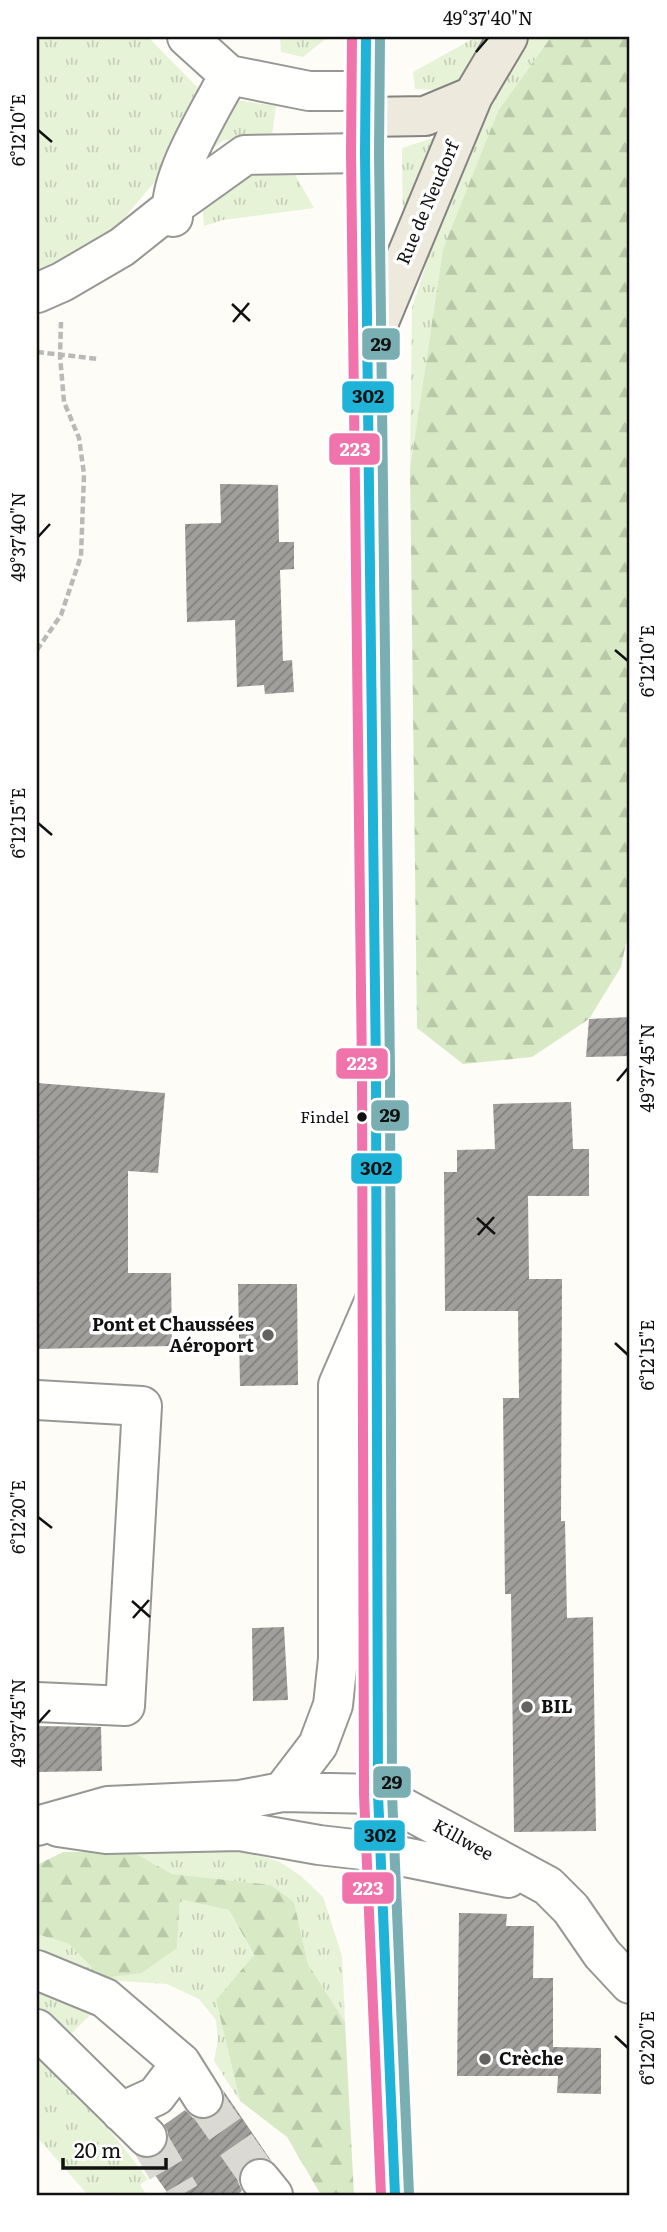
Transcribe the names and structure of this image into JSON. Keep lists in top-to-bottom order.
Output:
{
  "streets": {
    "main road": ["Rue de Neudorf"],
    "street": ["Killwee"]
  },
  "places": [
    "Findel",
    "Pont et Chaussées Aéroport",
    "BIL",
    "Crèche"
  ],
  "lines": ["transit line 302", "transit line 223", "transit line 29"],
  "scale_bar": "20 m",
  "coordinates": [
    "49°37'40\"N",
    "6°12'10\"E",
    "6°12'15\"E",
    "49°37'45\"N",
    "6°12'20\"E"
  ]
}
